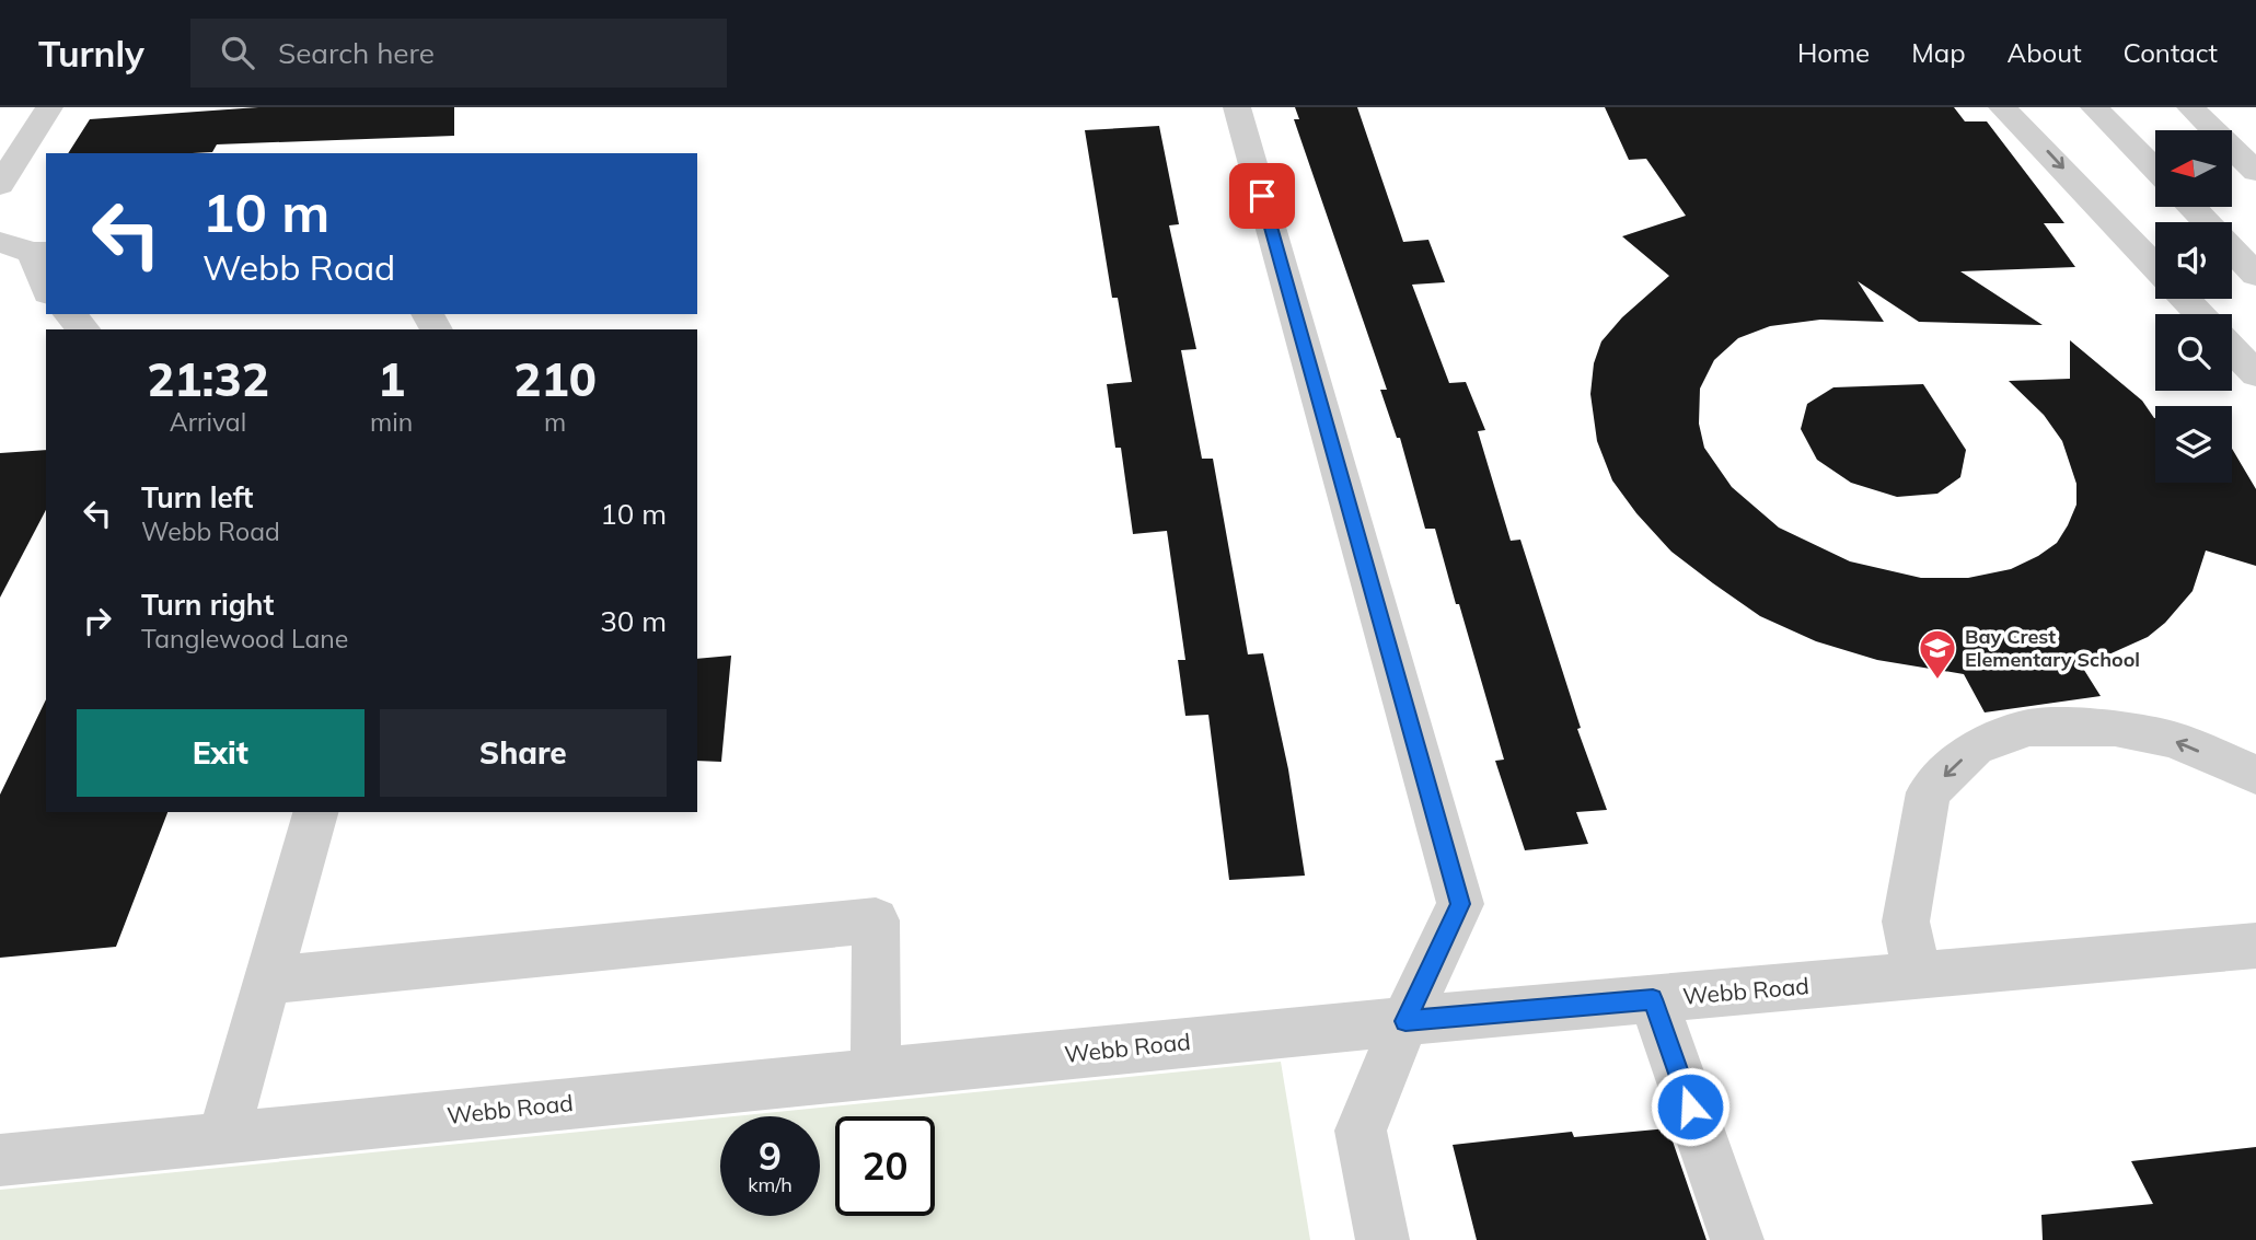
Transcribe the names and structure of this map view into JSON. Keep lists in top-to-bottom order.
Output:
{
  "streets": {
    "street": ["Webb Road"]
  },
  "places": {
    "school or university": ["Bay Crest Elementary School"]
  },
  "north": "left",
  "page": {
    "header": "Turnly",
    "search": "Search here",
    "nav": [
      "Home",
      "Map",
      "About",
      "Contact"
    ],
    "turn": ["10 m", "Webb Road"],
    "eta": [
      "21:32",
      "Arrival",
      "1",
      "min",
      "210",
      "m"
    ],
    "list": [
      {
        "name": "Turn left",
        "note": "Webb Road",
        "value": "10 m"
      },
      {
        "name": "Turn right",
        "note": "Tanglewood Lane",
        "value": "30 m"
      }
    ],
    "buttons": ["Exit", "Share"],
    "speed": "9 km/h",
    "limit": "20"
  }
}
